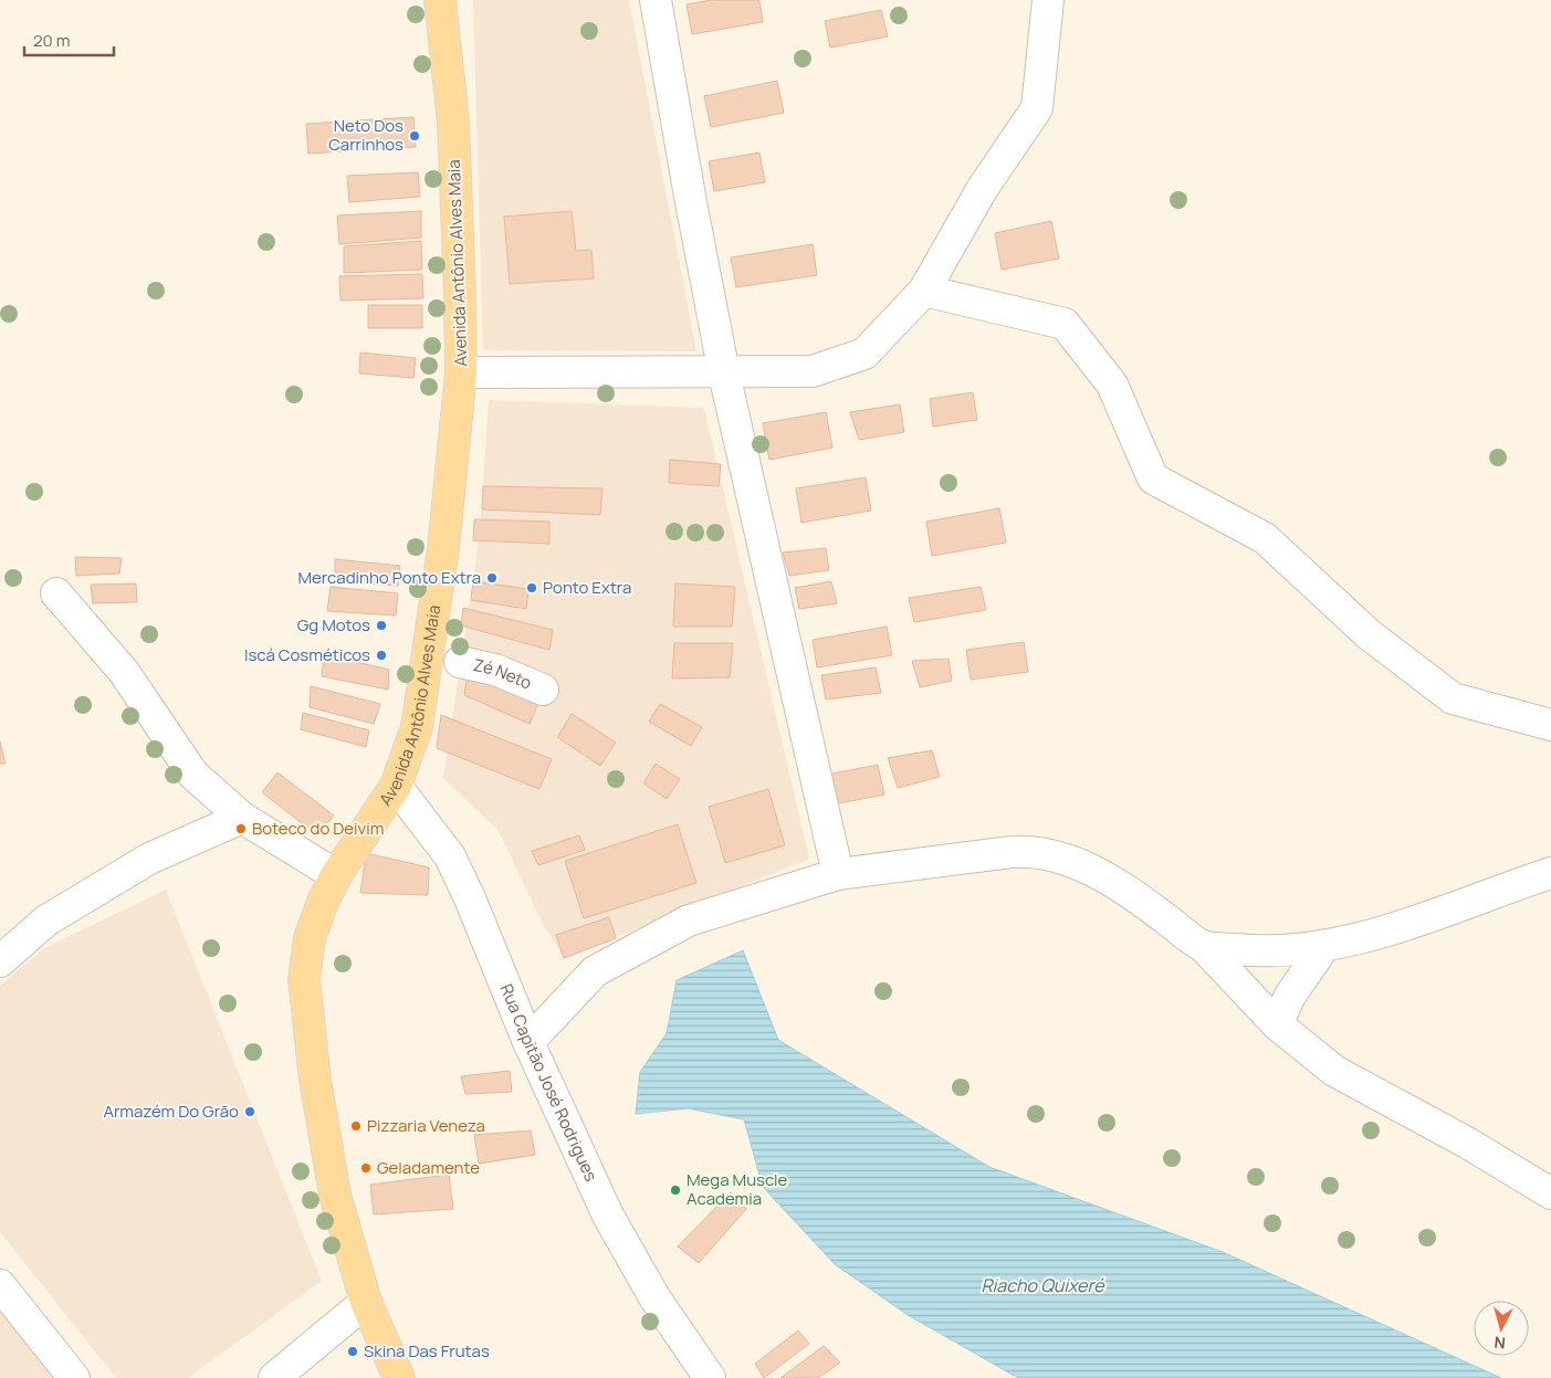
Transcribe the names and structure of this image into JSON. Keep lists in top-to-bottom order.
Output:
{
  "streets": {
    "main road": ["Avenida Antônio Alves Maia"],
    "street": ["Zé Neto", "Rua Capitão José Rodrigues"]
  },
  "crossings": [
    ["Avenida Antônio Alves Maia", "Rua Capitão José Rodrigues"]
  ],
  "water": ["Riacho Quixeré"],
  "places": [
    "Neto Dos Carrinhos",
    "Mercadinho Ponto Extra",
    "Ponto Extra",
    "Gg Motos",
    "Iscá Cosméticos",
    "Boteco do Deivim",
    "Armazém Do Grão",
    "Pizzaria Veneza",
    "Geladamente",
    "Mega Muscle Academia",
    "Skina Das Frutas"
  ],
  "scale_bar": "20 m",
  "north": "bottom"
}
